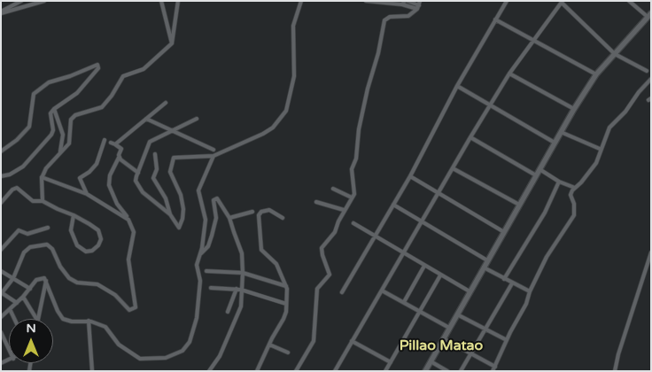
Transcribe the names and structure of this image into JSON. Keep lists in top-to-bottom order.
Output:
{
  "districts": ["Pillao Matao"],
  "north": "top"
}
